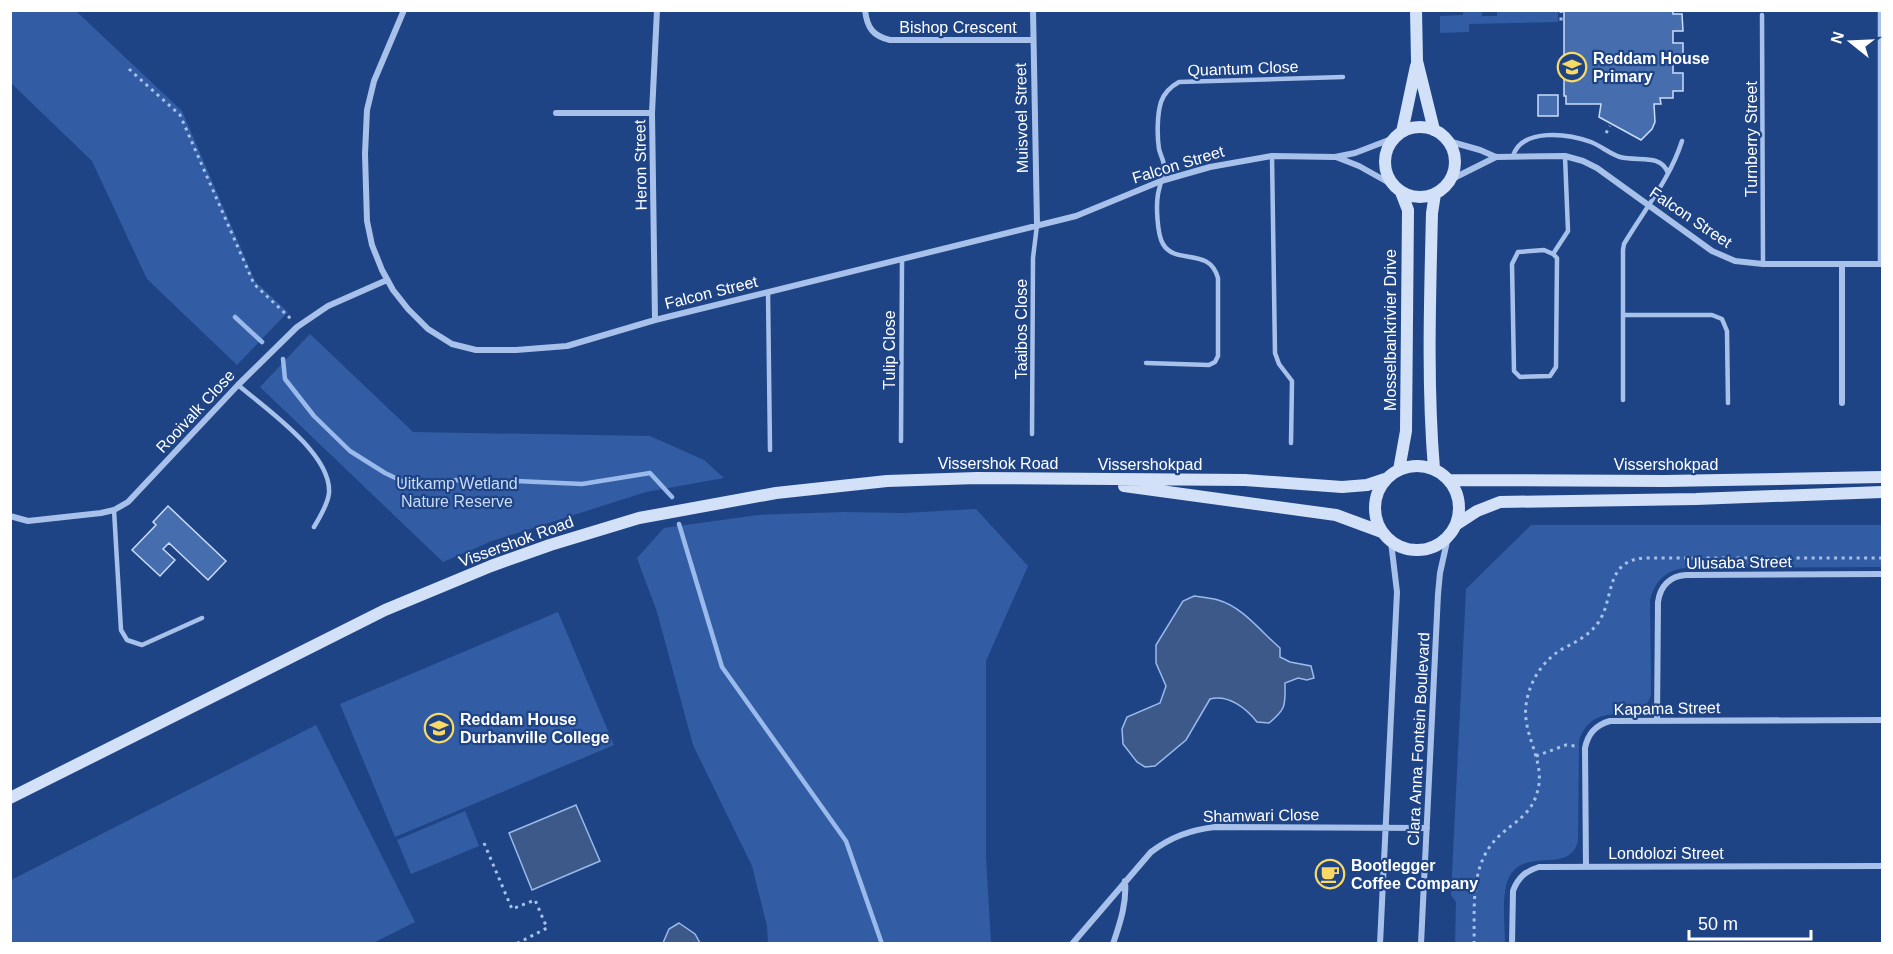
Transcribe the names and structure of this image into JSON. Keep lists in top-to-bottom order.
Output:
{
  "streets": {
    "main road": ["Mosselbankrivier Drive", "Vissershok Road", "Vissershokpad"],
    "street": [
      "Bishop Crescent",
      "Muisvoel Street",
      "Falcon Street",
      "Heron Street",
      "Rooivalk Close",
      "Ulusaba Street",
      "Kapama Street",
      "Clara Anna Fontein Boulevard",
      "Shamwari Close",
      "Londolozi Street"
    ],
    "lane": [
      "Quantum Close",
      "Turnberry Street",
      "Taaibos Close",
      "Tulip Close"
    ]
  },
  "crossings": [
    ["Bishop Crescent", "Muisvoel Street"],
    ["Quantum Close", "Falcon Street"],
    ["Muisvoel Street", "Falcon Street"],
    ["Muisvoel Street", "Taaibos Close"],
    ["Turnberry Street", "Falcon Street"],
    ["Falcon Street", "Heron Street"],
    ["Falcon Street", "Taaibos Close"],
    ["Falcon Street", "Mosselbankrivier Drive"],
    ["Falcon Street", "Tulip Close"],
    ["Falcon Street", "Rooivalk Close"],
    ["Mosselbankrivier Drive", "Vissershokpad"],
    ["Mosselbankrivier Drive", "Clara Anna Fontein Boulevard"],
    ["Vissershok Road", "Vissershokpad"],
    ["Vissershokpad", "Clara Anna Fontein Boulevard"],
    ["Ulusaba Street", "Kapama Street"],
    ["Clara Anna Fontein Boulevard", "Shamwari Close"]
  ],
  "parks": ["Uitkamp Wetland Nature Reserve"],
  "places": {
    "school or university": ["Reddam House Primary", "Reddam House Durbanville College"],
    "cafe": ["Bootlegger Coffee Company"]
  },
  "scale_bar": "50 m",
  "north": "left"
}
